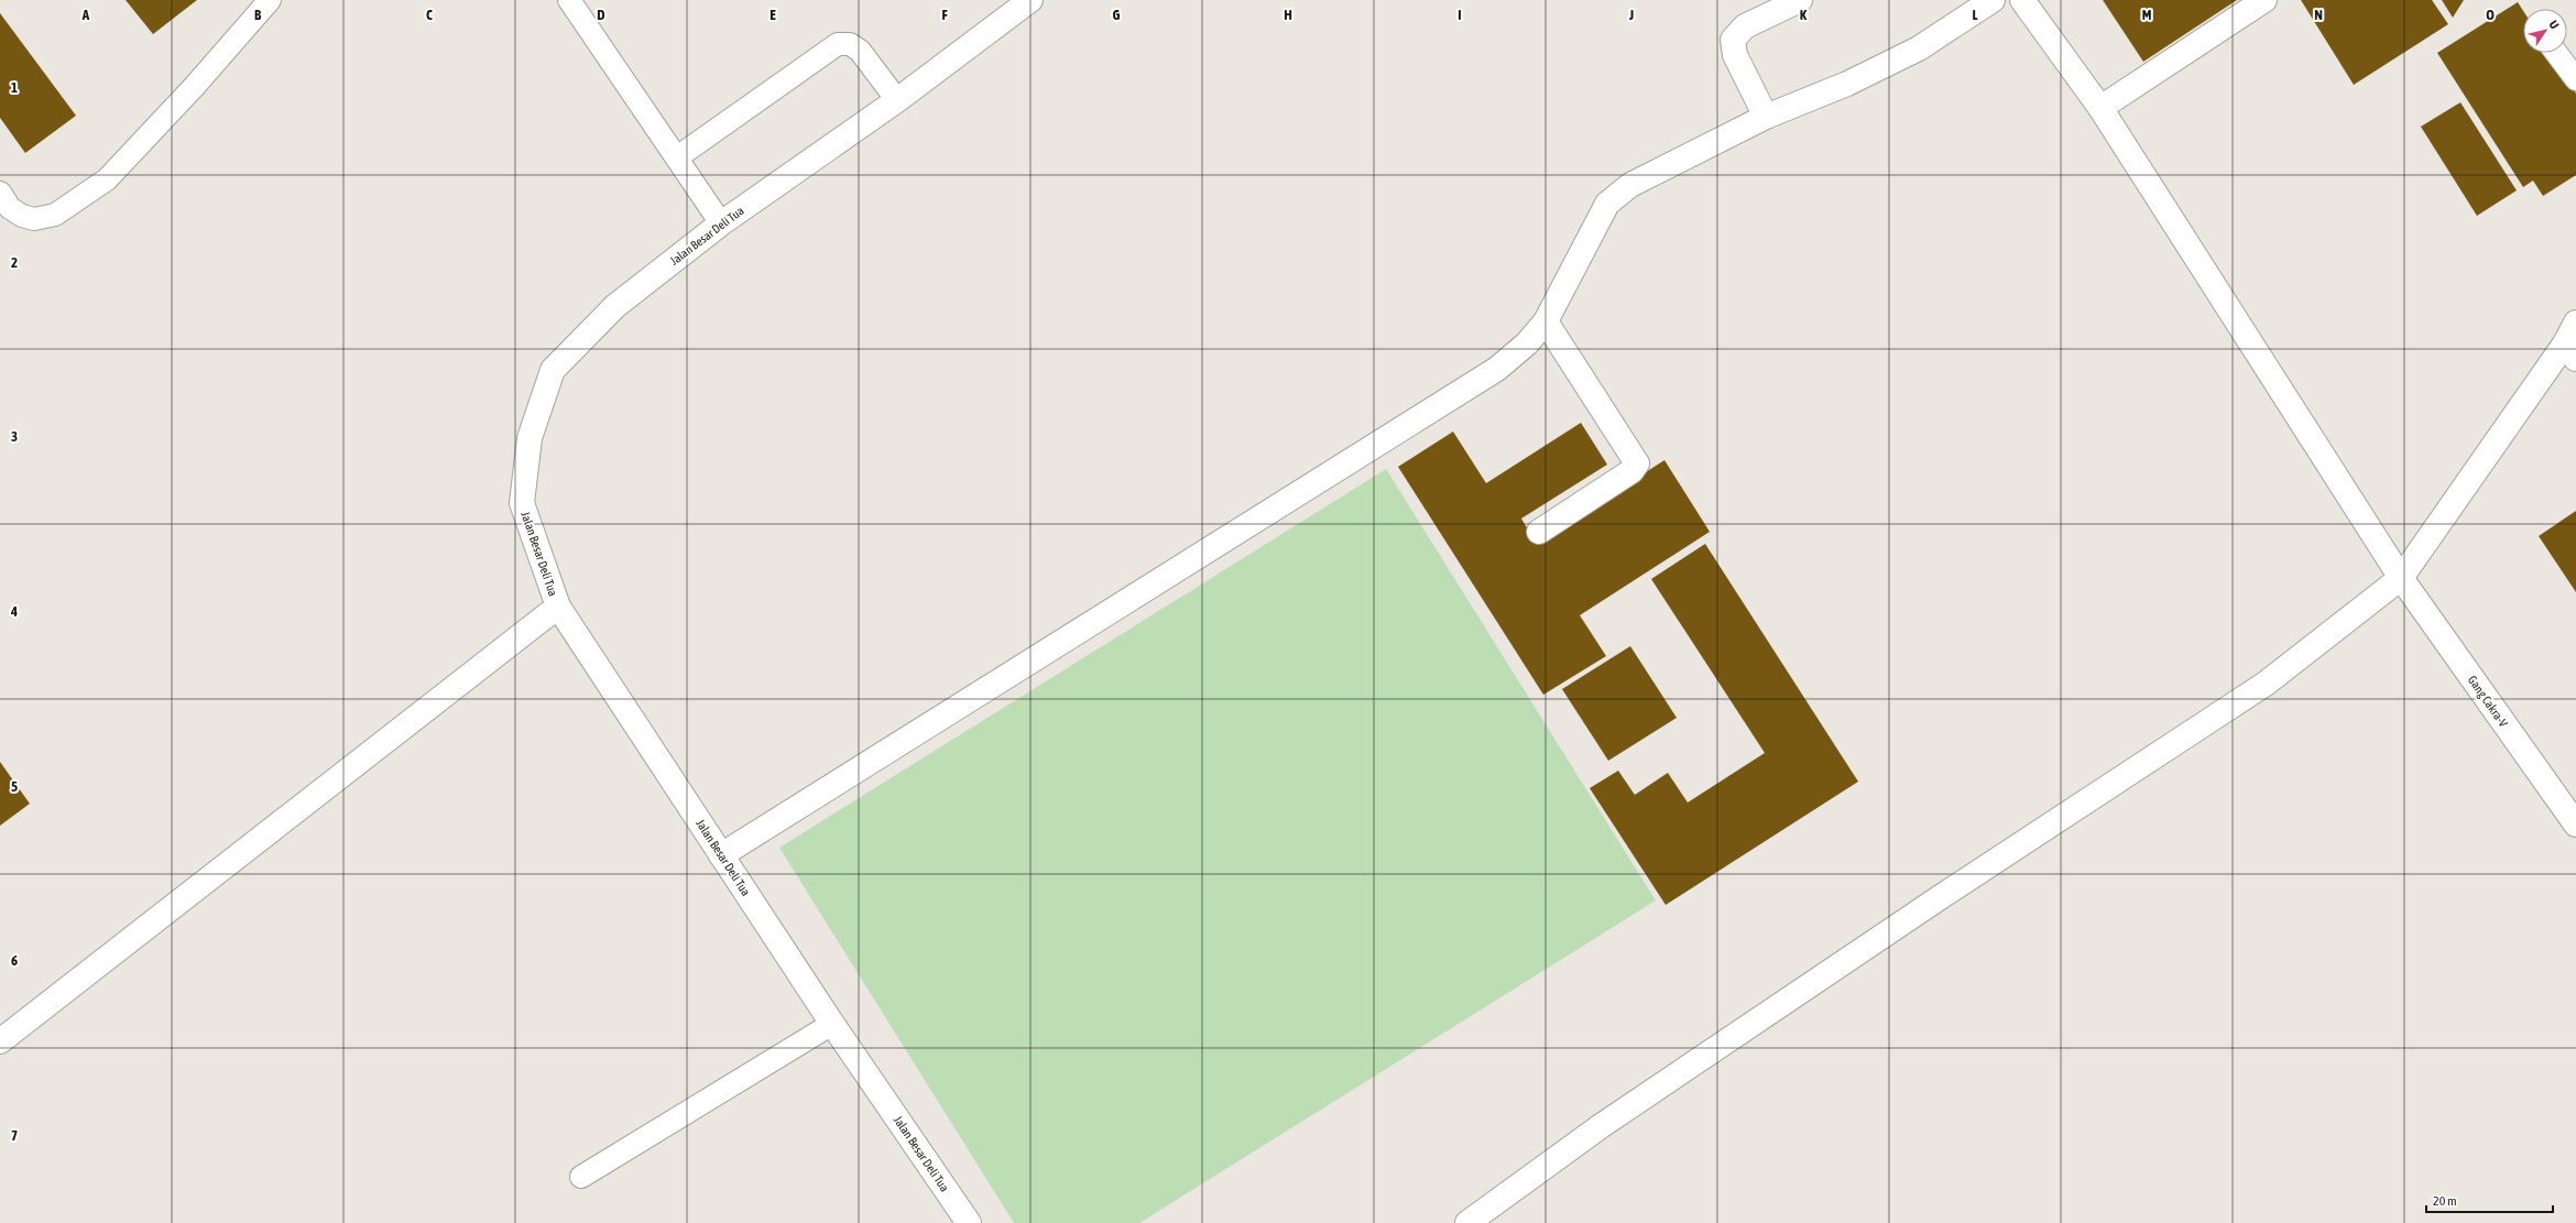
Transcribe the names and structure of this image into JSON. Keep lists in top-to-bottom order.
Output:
{
  "streets": {
    "street": ["Jalan Besar Deli Tua", "Gang Cakra-V"]
  },
  "scale_bar": "20 m",
  "north": "top right",
  "grid": {
    "columns": [
      "A",
      "B",
      "C",
      "D",
      "E",
      "F",
      "G",
      "H",
      "I",
      "J",
      "K",
      "L",
      "M",
      "N",
      "O"
    ],
    "rows": [
      "1",
      "2",
      "3",
      "4",
      "5",
      "6",
      "7"
    ]
  }
}
